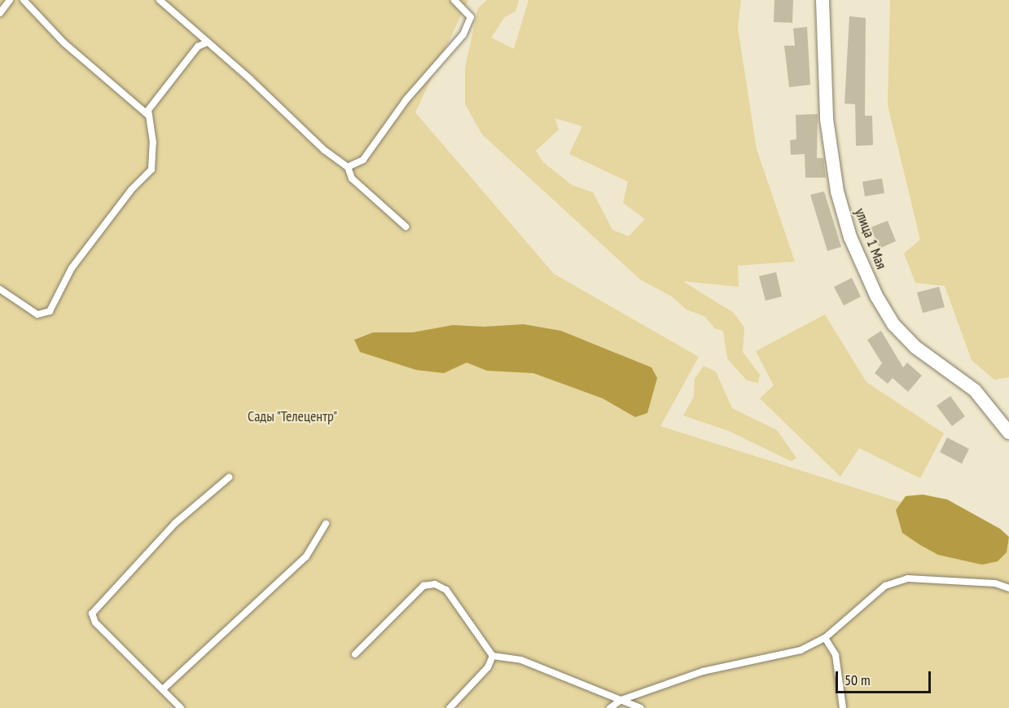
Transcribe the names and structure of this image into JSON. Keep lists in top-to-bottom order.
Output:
{
  "streets": {
    "street": ["улица 1 Мая"]
  },
  "parks": ["Сады \"Телецентр\""],
  "scale_bar": "50 m"
}
